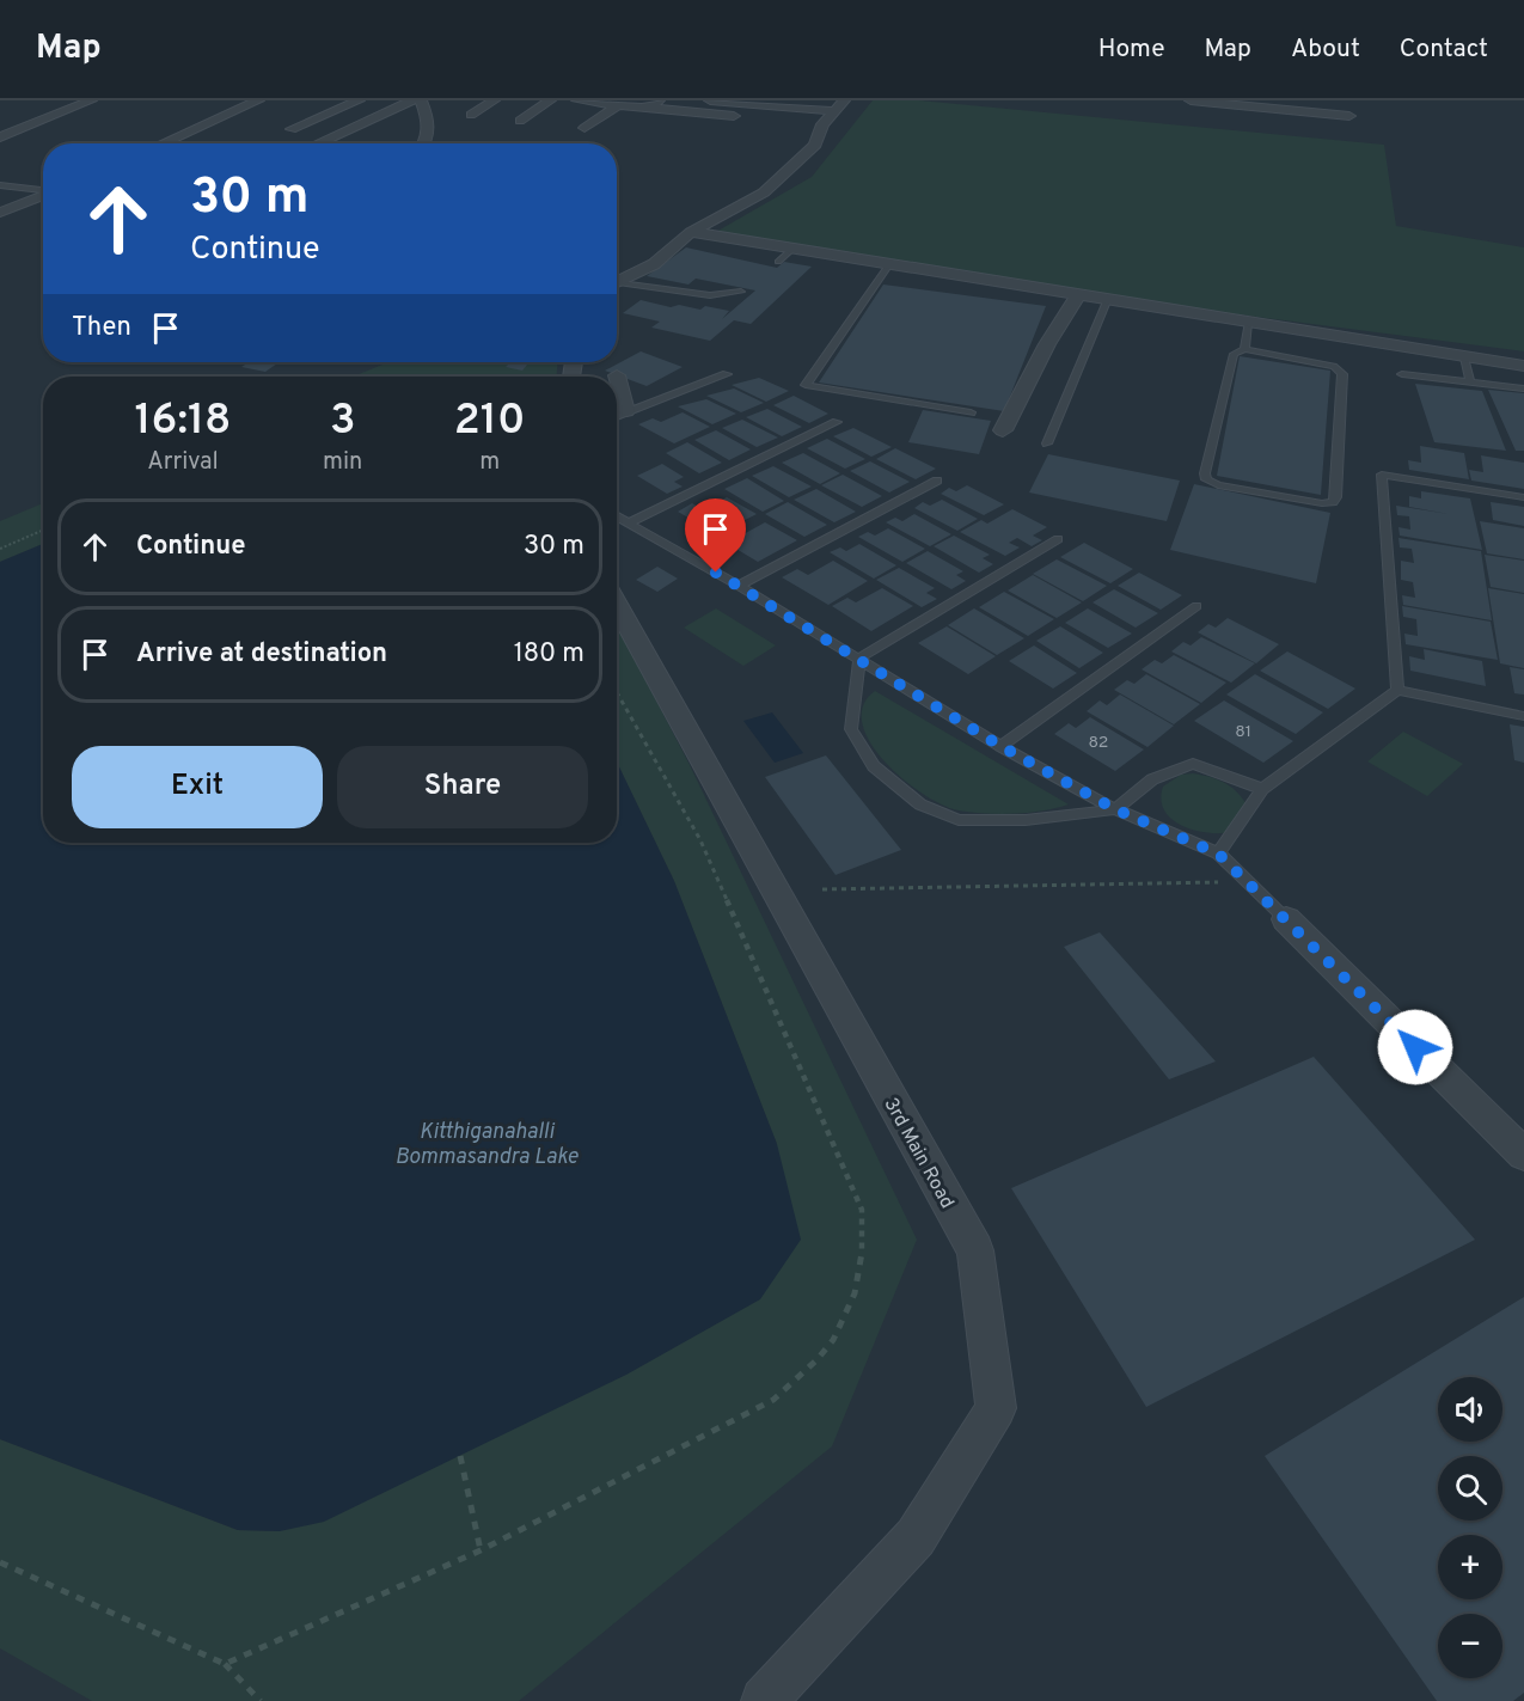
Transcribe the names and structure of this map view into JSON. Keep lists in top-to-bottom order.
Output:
{
  "streets": {
    "street": ["3rd Main Road"]
  },
  "water": ["Kitthiganahalli Bommasandra Lake"],
  "house_numbers": ["81", "82"],
  "page": {
    "header": "Map",
    "nav": [
      "Home",
      "Map",
      "About",
      "Contact"
    ],
    "turn": ["30 m", "Continue"],
    "then": "Then",
    "eta": [
      "16:18",
      "Arrival",
      "3",
      "min",
      "210",
      "m"
    ],
    "list": [
      {
        "name": "Continue",
        "value": "30 m"
      },
      {
        "name": "Arrive at destination",
        "value": "180 m"
      }
    ],
    "buttons": ["Exit", "Share"],
    "map_buttons": ["+", "−"]
  }
}
